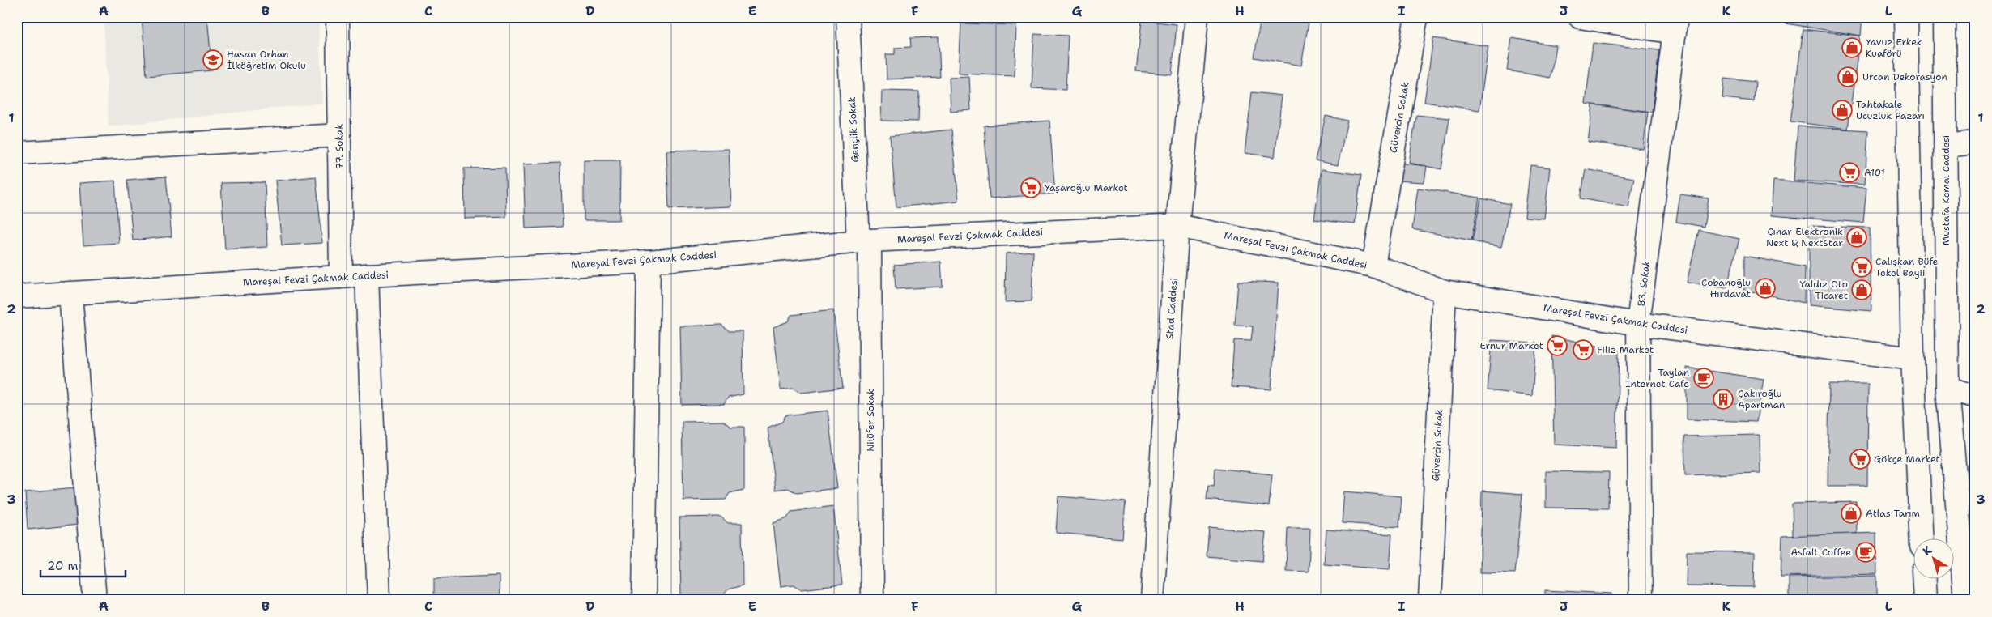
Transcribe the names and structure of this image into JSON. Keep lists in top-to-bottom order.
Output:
{
  "streets": {
    "street": [
      "Güvercin Sokak",
      "Gençlik Sokak",
      "77. Sokak",
      "Mustafa Kemal Caddesi",
      "Mareşal Fevzi Çakmak Caddesi",
      "83. Sokak",
      "Stad Caddesi",
      "Nilüfer Sokak"
    ]
  },
  "crossings": [
    ["Güvercin Sokak", "Mareşal Fevzi Çakmak Caddesi"],
    ["Gençlik Sokak", "Mareşal Fevzi Çakmak Caddesi"],
    ["Gençlik Sokak", "Nilüfer Sokak"],
    ["77. Sokak", "Mareşal Fevzi Çakmak Caddesi"],
    ["Mareşal Fevzi Çakmak Caddesi", "83. Sokak"],
    ["Mareşal Fevzi Çakmak Caddesi", "Stad Caddesi"],
    ["Mareşal Fevzi Çakmak Caddesi", "Nilüfer Sokak"]
  ],
  "places": {
    "shop": [
      "Yavuz Erkek Kuaförü",
      "Urcan Dekorasyon",
      "Tahtakale Ucuzluk Pazarı",
      "Çınar Elektronik Next & NextStar",
      "Çobanoğlu Hırdavat",
      "Yaldız Oto Ticaret",
      "Atlas Tarım"
    ],
    "school or university": ["Hasan Orhan İlköğretim Okulu"],
    "supermarket": [
      "A101",
      "Yaşaroğlu Market",
      "Çalışkan Büfe Tekel Bayii",
      "Ernur Market",
      "Filiz Market",
      "Gökçe Market"
    ],
    "cafe": ["Taylan Internet Cafe", "Asfalt Coffee"],
    "building": ["Çakıroğlu Apartman"]
  },
  "scale_bar": "20 m",
  "north": "top left",
  "grid": {
    "columns": [
      "A",
      "B",
      "C",
      "D",
      "E",
      "F",
      "G",
      "H",
      "I",
      "J",
      "K",
      "L"
    ],
    "rows": ["1", "2", "3"]
  }
}
